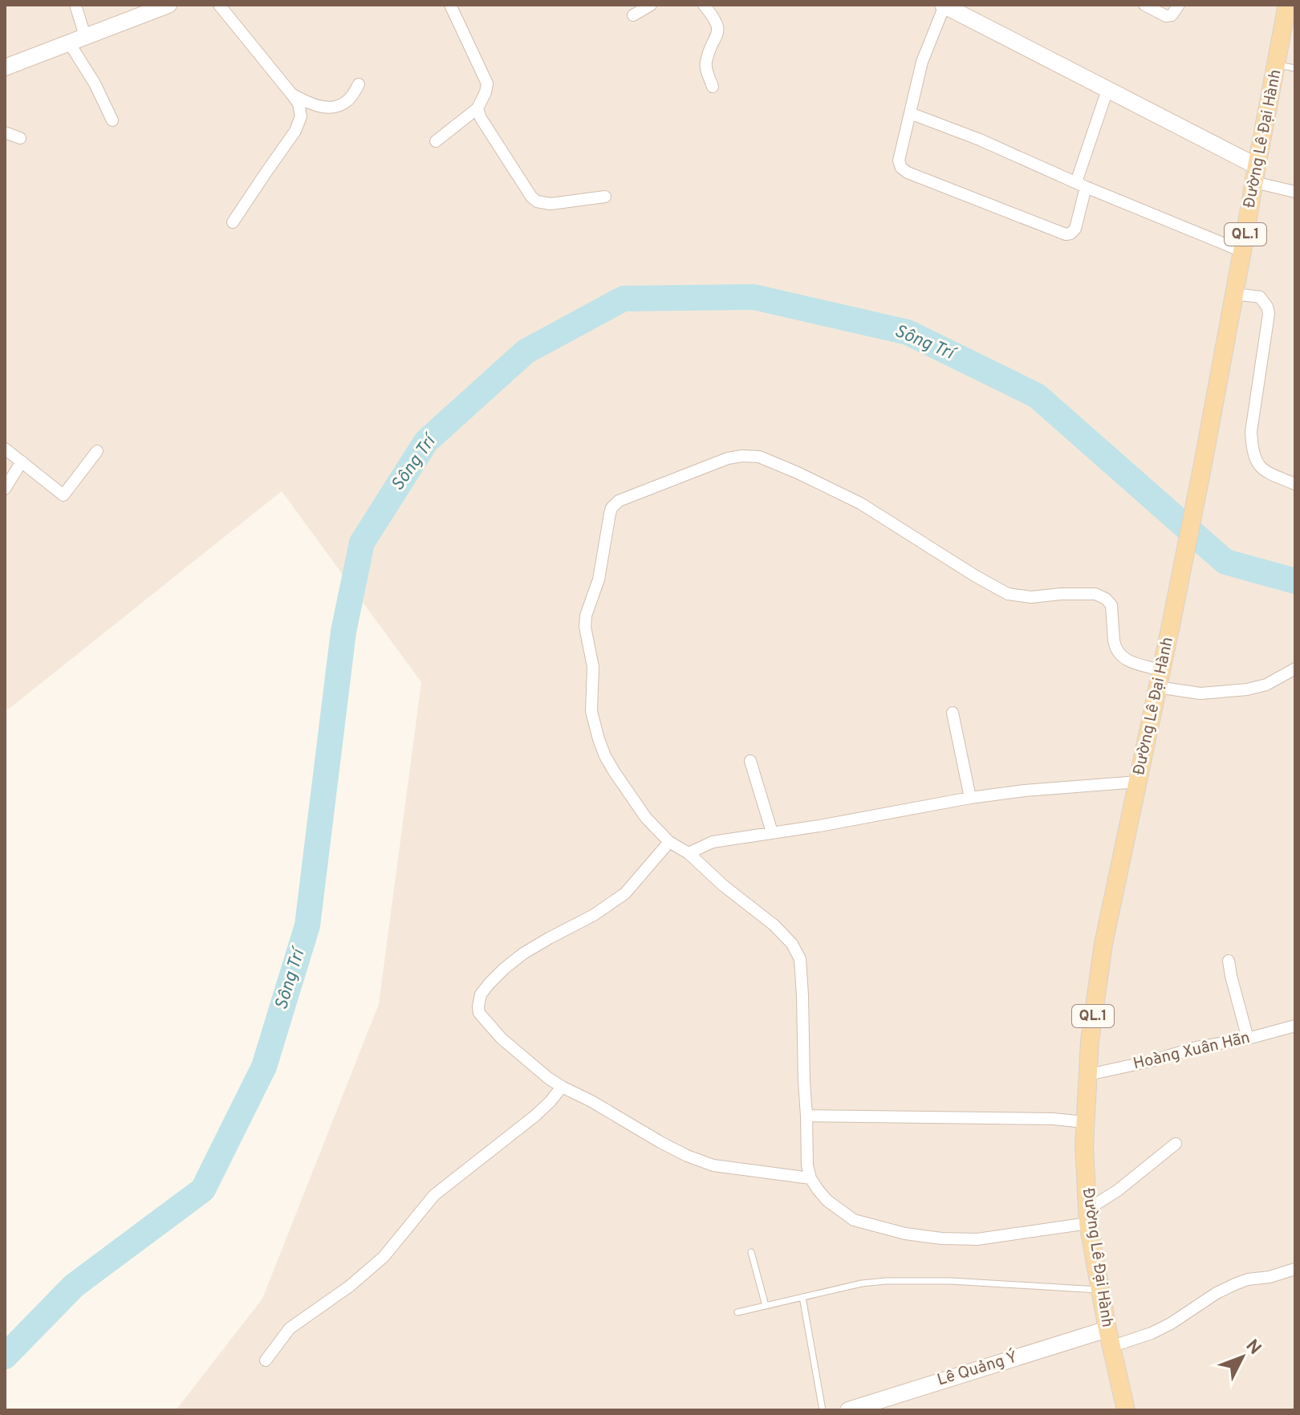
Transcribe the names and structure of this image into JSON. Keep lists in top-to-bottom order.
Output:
{
  "streets": {
    "main road": ["Đường Lê Đại Hành", "QL.1"],
    "street": ["Hoàng Xuân Hãn", "Lê Quảng Ý"]
  },
  "crossings": [
    ["Đường Lê Đại Hành", "Hoàng Xuân Hãn"],
    ["Đường Lê Đại Hành", "Lê Quảng Ý"]
  ],
  "water": ["Sông Trí"],
  "north": "top right"
}
